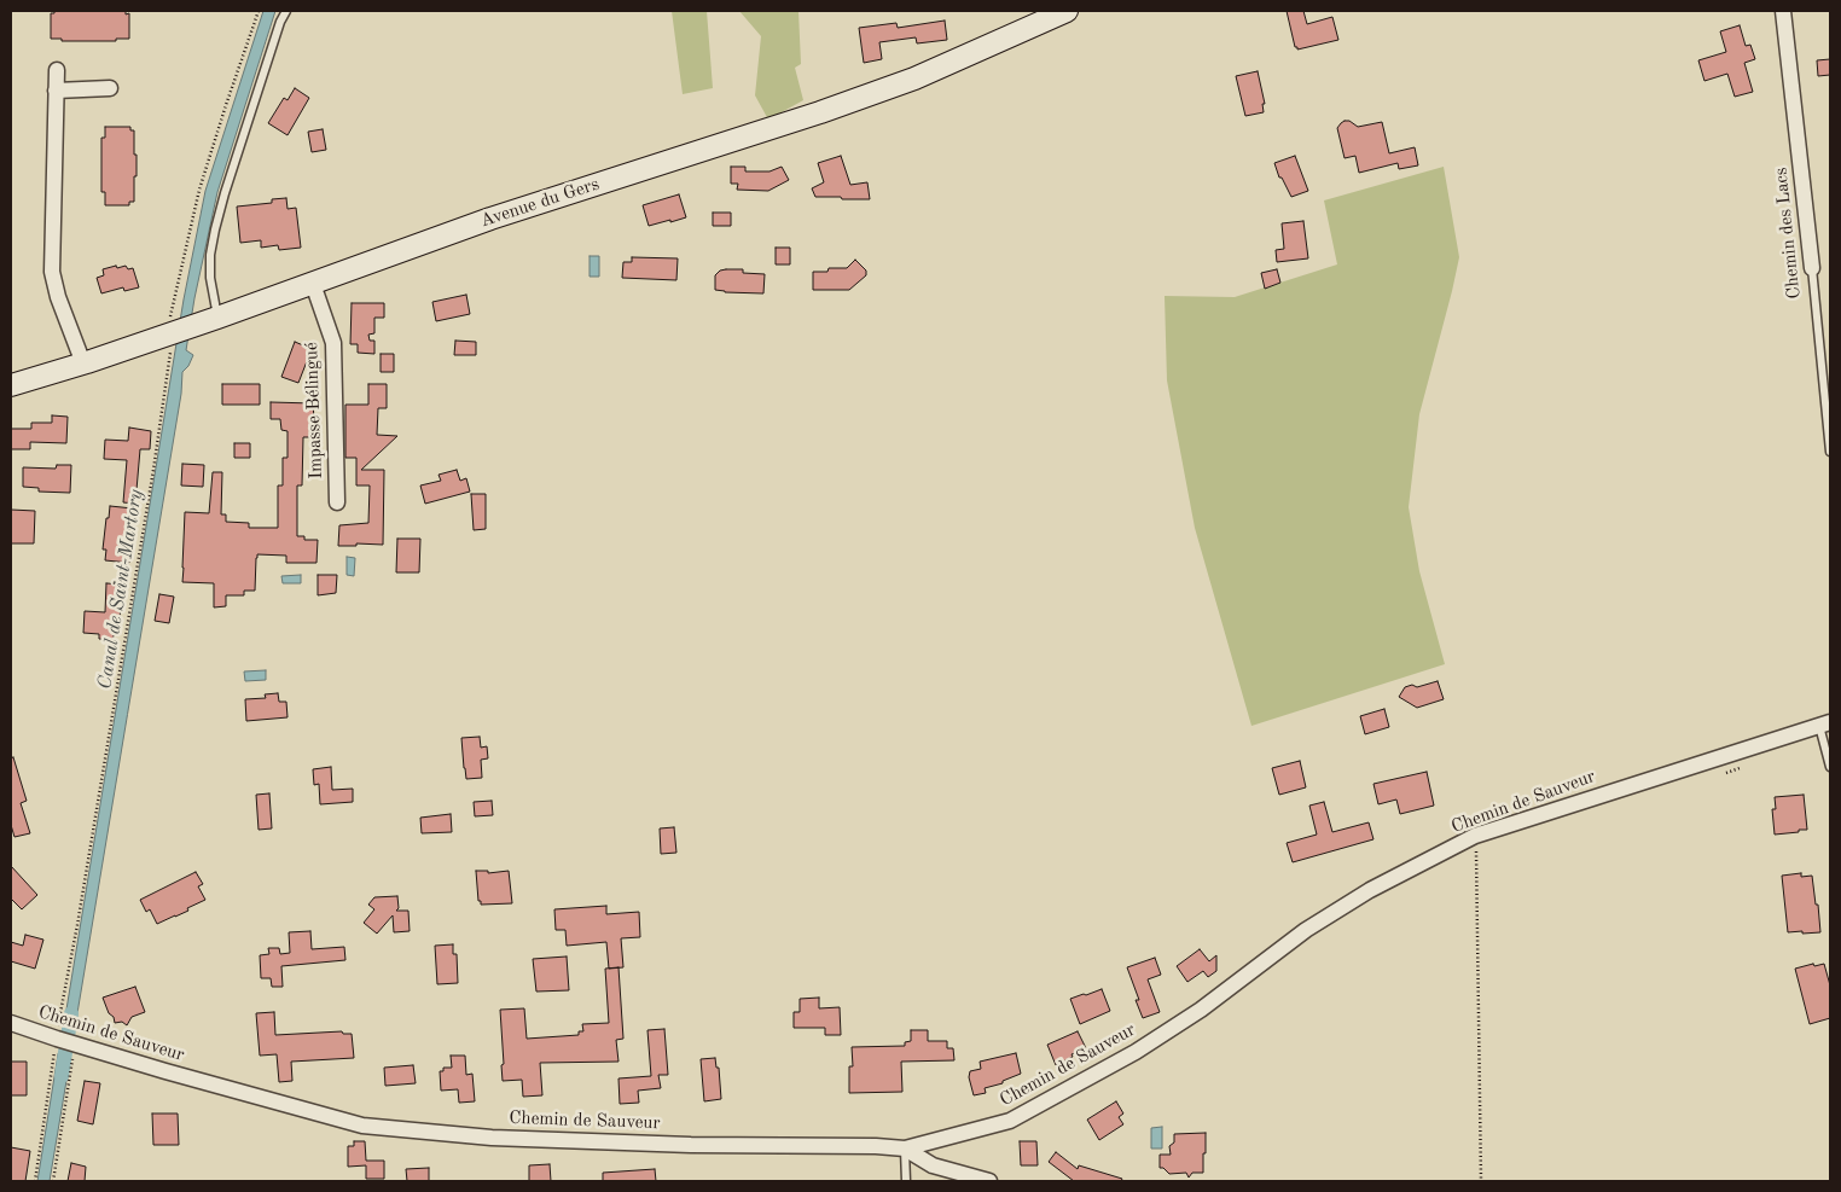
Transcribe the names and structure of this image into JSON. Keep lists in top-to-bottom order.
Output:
{
  "streets": {
    "main road": ["Avenue du Gers"],
    "street": ["Chemin des Lacs", "Impasse Bélingué", "Chemin de Sauveur"]
  },
  "crossings": [
    ["Avenue du Gers", "Impasse Bélingué"]
  ],
  "water": ["Canal de Saint-Martory"]
}
